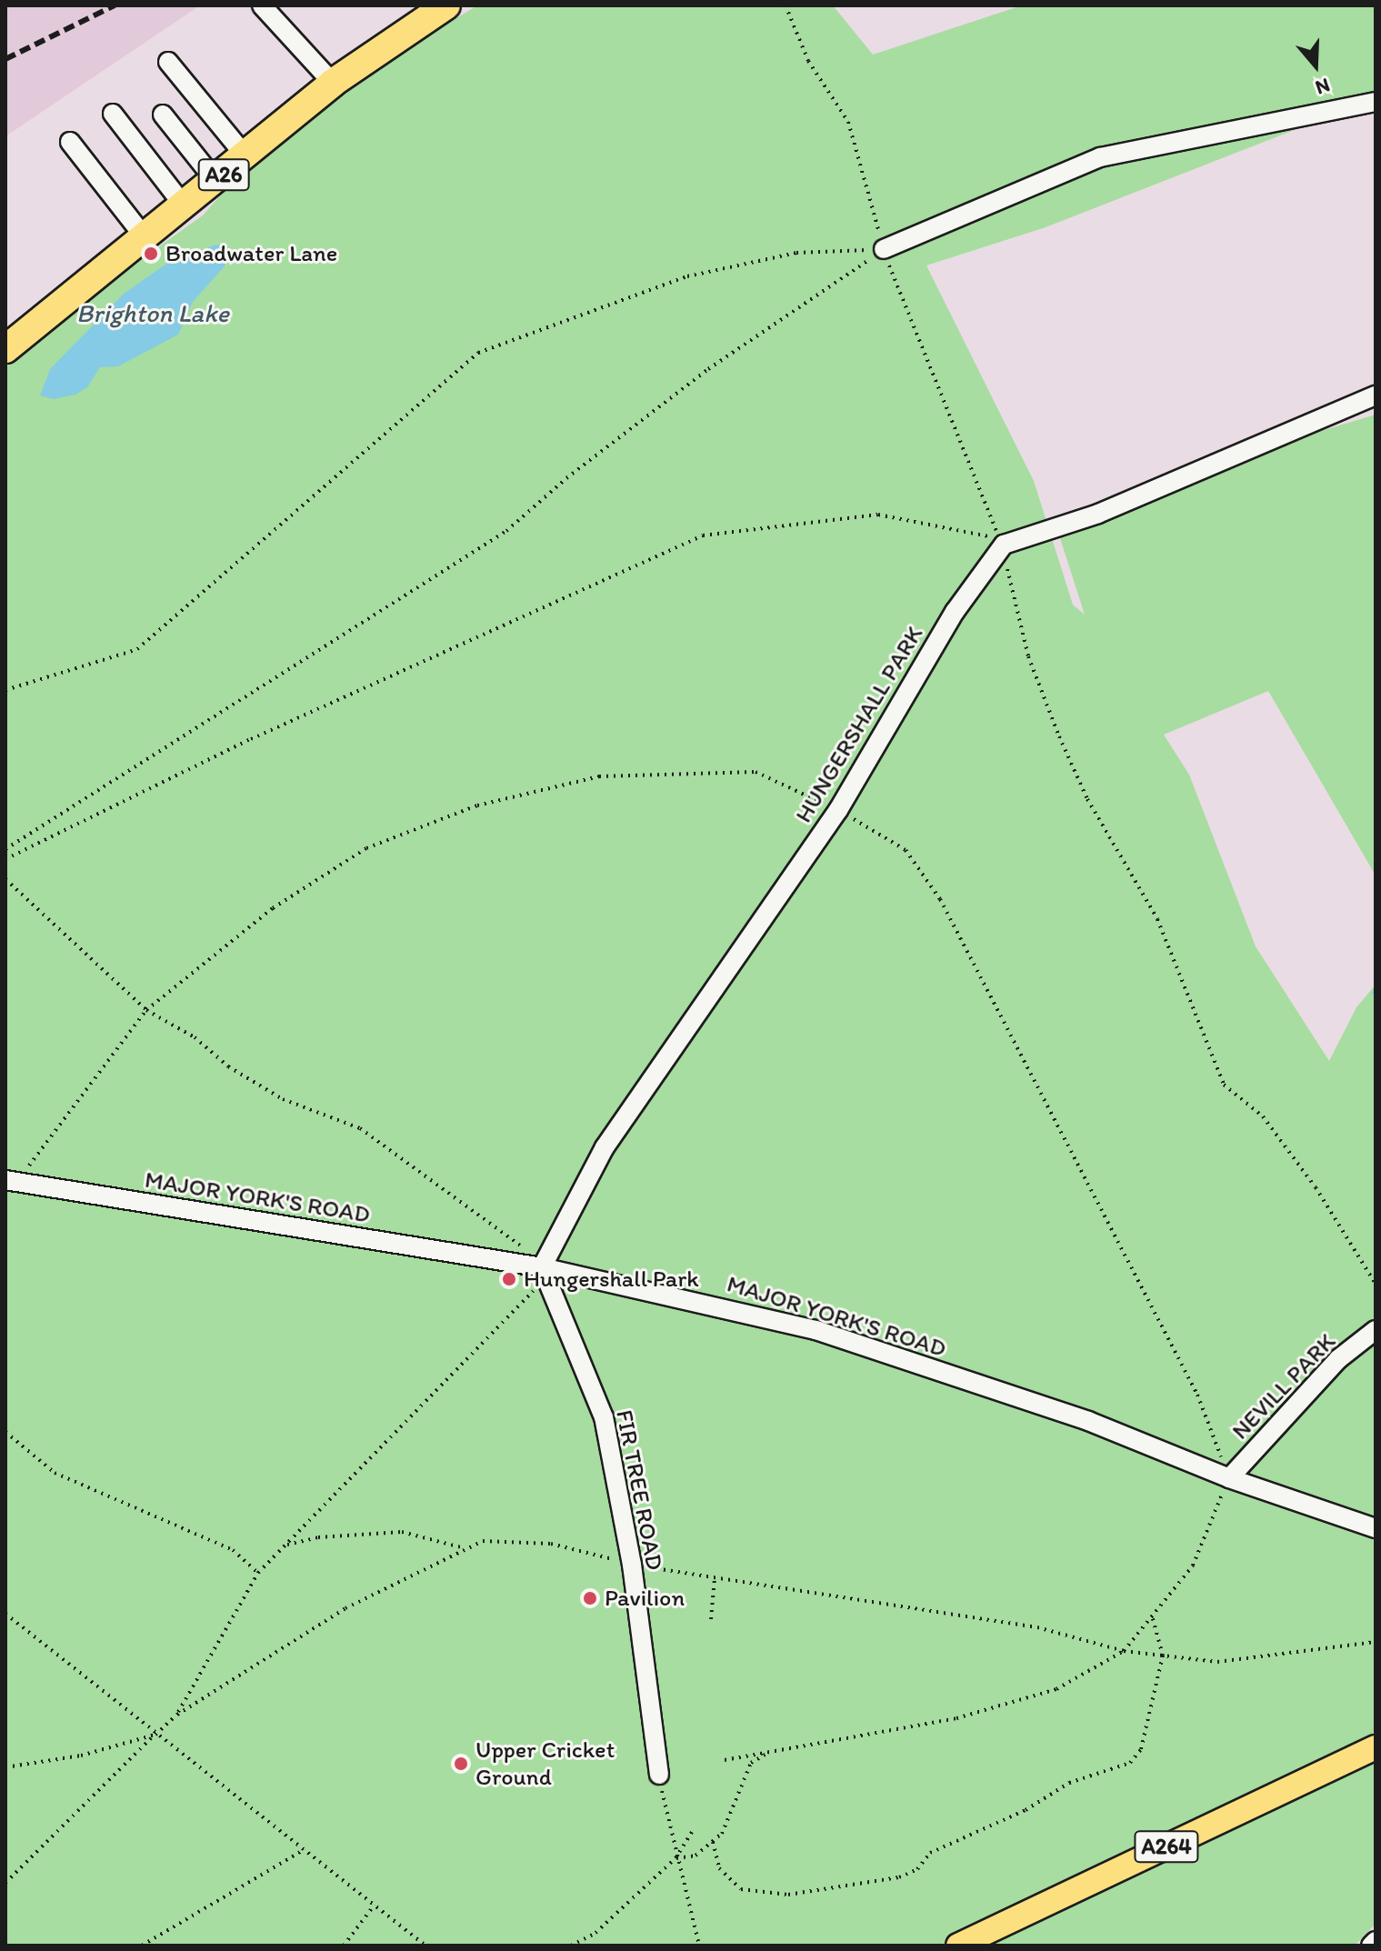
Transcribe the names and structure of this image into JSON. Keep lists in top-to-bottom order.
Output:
{
  "streets": {
    "highway": ["A26"],
    "main road": ["A264"],
    "street": [
      "HUNGERSHALL PARK",
      "MAJOR YORK'S ROAD",
      "NEVILL PARK",
      "FIR TREE ROAD"
    ]
  },
  "crossings": [
    ["HUNGERSHALL PARK", "MAJOR YORK'S ROAD"],
    ["HUNGERSHALL PARK", "FIR TREE ROAD"],
    ["MAJOR YORK'S ROAD", "NEVILL PARK"],
    ["MAJOR YORK'S ROAD", "FIR TREE ROAD"]
  ],
  "water": ["Brighton Lake"],
  "places": [
    "Broadwater Lane",
    "Hungershall Park",
    "Pavilion",
    "Upper Cricket Ground"
  ],
  "north": "bottom"
}
